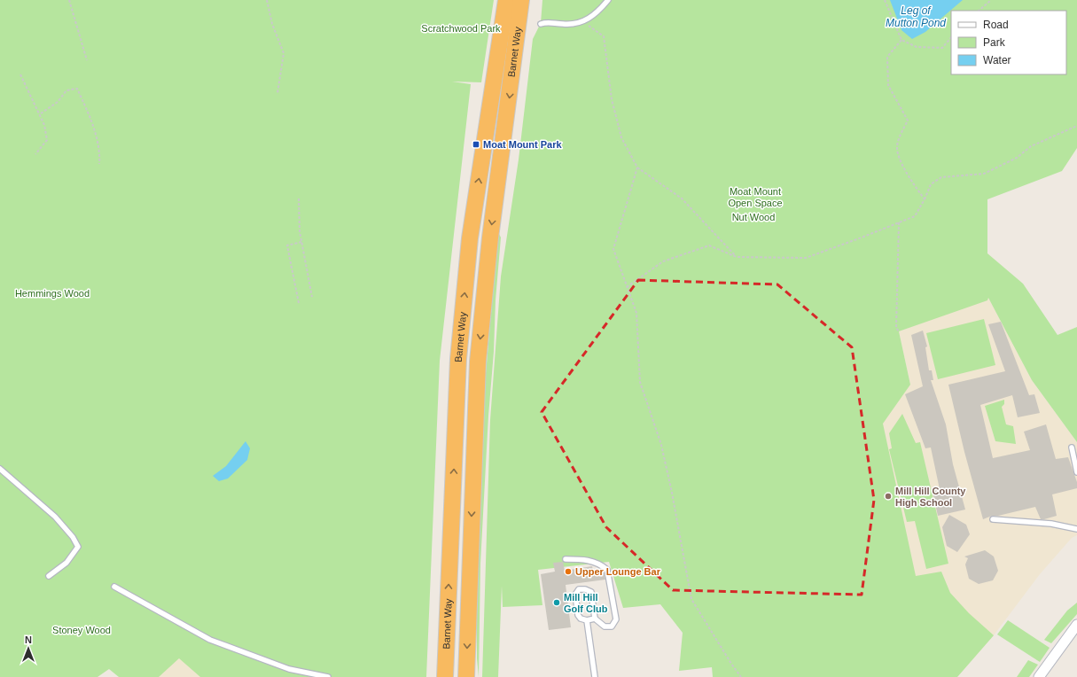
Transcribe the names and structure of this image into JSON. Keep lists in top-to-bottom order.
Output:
{
  "streets": {
    "highway": ["Barnet Way"]
  },
  "water": ["Leg of Mutton Pond"],
  "parks": [
    "Scratchwood Park",
    "Moat Mount Open Space",
    "Nut Wood",
    "Hemmings Wood",
    "Stoney Wood"
  ],
  "places": {
    "transit": ["Moat Mount Park"],
    "other": ["Mill Hill County High School", "Upper Lounge Bar", "Mill Hill Golf Club"]
  },
  "legend": ["Road", "Park", "Water"],
  "north": "top"
}
